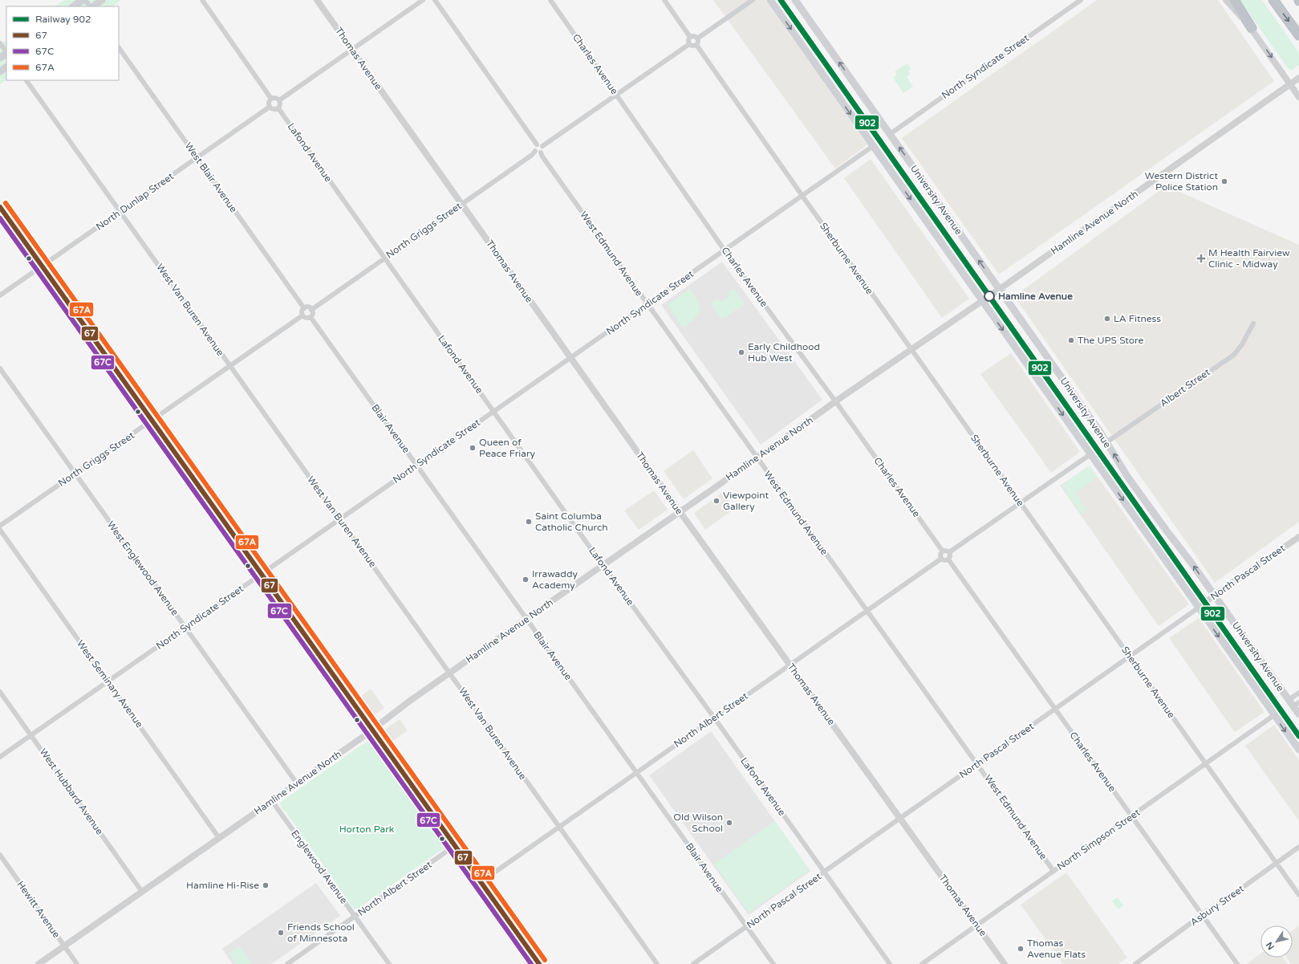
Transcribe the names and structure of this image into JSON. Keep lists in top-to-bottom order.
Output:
{
  "streets": {
    "main road": ["University Avenue"],
    "street": [
      "Thomas Avenue",
      "Charles Avenue",
      "North Syndicate Street",
      "Lafond Avenue",
      "West Blair Avenue",
      "North Dunlap Street",
      "Hamline Avenue North",
      "North Griggs Street",
      "West Edmund Avenue",
      "Sherburne Avenue",
      "West Van Buren Avenue",
      "Albert Street",
      "Blair Avenue",
      "West Englewood Avenue",
      "North Pascal Street",
      "West Seminary Avenue",
      "North Albert Street",
      "West Hubbard Avenue",
      "North Simpson Street",
      "Englewood Avenue",
      "Asbury Street",
      "Hewitt Avenue"
    ]
  },
  "crossings": [
    ["Thomas Avenue", "North Syndicate Street"],
    ["Thomas Avenue", "Hamline Avenue North"],
    ["Thomas Avenue", "North Griggs Street"],
    ["Thomas Avenue", "North Pascal Street"],
    ["Thomas Avenue", "North Albert Street"],
    ["Thomas Avenue", "North Simpson Street"],
    ["Charles Avenue", "North Syndicate Street"],
    ["Charles Avenue", "Hamline Avenue North"],
    ["Charles Avenue", "North Pascal Street"],
    ["Charles Avenue", "North Albert Street"],
    ["Charles Avenue", "North Simpson Street"],
    ["Charles Avenue", "Asbury Street"],
    ["North Syndicate Street", "Lafond Avenue"],
    ["North Syndicate Street", "University Avenue"],
    ["North Syndicate Street", "West Edmund Avenue"],
    ["North Syndicate Street", "Sherburne Avenue"],
    ["North Syndicate Street", "West Van Buren Avenue"],
    ["North Syndicate Street", "Blair Avenue"],
    ["North Syndicate Street", "West Englewood Avenue"],
    ["North Syndicate Street", "West Seminary Avenue"],
    ["North Syndicate Street", "West Hubbard Avenue"],
    ["Lafond Avenue", "North Dunlap Street"],
    ["Lafond Avenue", "Hamline Avenue North"],
    ["Lafond Avenue", "North Griggs Street"],
    ["Lafond Avenue", "North Pascal Street"],
    ["Lafond Avenue", "North Albert Street"],
    ["West Blair Avenue", "North Dunlap Street"],
    ["West Blair Avenue", "North Griggs Street"],
    ["West Blair Avenue", "Blair Avenue"],
    ["University Avenue", "Hamline Avenue North"],
    ["University Avenue", "Albert Street"],
    ["University Avenue", "North Pascal Street"],
    ["University Avenue", "North Simpson Street"],
    ["North Dunlap Street", "West Van Buren Avenue"],
    ["Hamline Avenue North", "West Edmund Avenue"],
    ["Hamline Avenue North", "Sherburne Avenue"],
    ["Hamline Avenue North", "West Van Buren Avenue"],
    ["Hamline Avenue North", "Blair Avenue"],
    ["Hamline Avenue North", "West Englewood Avenue"],
    ["Hamline Avenue North", "West Seminary Avenue"],
    ["Hamline Avenue North", "West Hubbard Avenue"],
    ["Hamline Avenue North", "Englewood Avenue"],
    ["Hamline Avenue North", "Hewitt Avenue"],
    ["North Griggs Street", "West Edmund Avenue"],
    ["North Griggs Street", "West Van Buren Avenue"],
    ["North Griggs Street", "Blair Avenue"],
    ["North Griggs Street", "West Englewood Avenue"],
    ["West Edmund Avenue", "North Pascal Street"],
    ["West Edmund Avenue", "North Albert Street"],
    ["West Edmund Avenue", "North Simpson Street"],
    ["Sherburne Avenue", "North Pascal Street"],
    ["Sherburne Avenue", "North Simpson Street"],
    ["Sherburne Avenue", "Asbury Street"],
    ["West Van Buren Avenue", "North Albert Street"],
    ["Blair Avenue", "North Pascal Street"],
    ["Blair Avenue", "North Albert Street"],
    ["North Albert Street", "Englewood Avenue"]
  ],
  "parks": ["Horton Park"],
  "places": {
    "other": [
      "Western District Police Station",
      "Hamline Avenue",
      "LA Fitness",
      "The UPS Store",
      "Early Childhood Hub West",
      "Queen of Peace Friary",
      "Viewpoint Gallery",
      "Saint Columba Catholic Church",
      "Irrawaddy Academy",
      "Old Wilson School",
      "Hamline Hi-Rise",
      "Friends School of Minnesota",
      "Thomas Avenue Flats"
    ],
    "health": ["M Health Fairview Clinic - Midway"]
  },
  "lines": [
    "rail line 902",
    "transit line 67A",
    "transit line 67",
    "transit line 67C"
  ],
  "legend": [
    "Railway 902",
    "67",
    "67C",
    "67A"
  ],
  "north": "bottom left"
}
